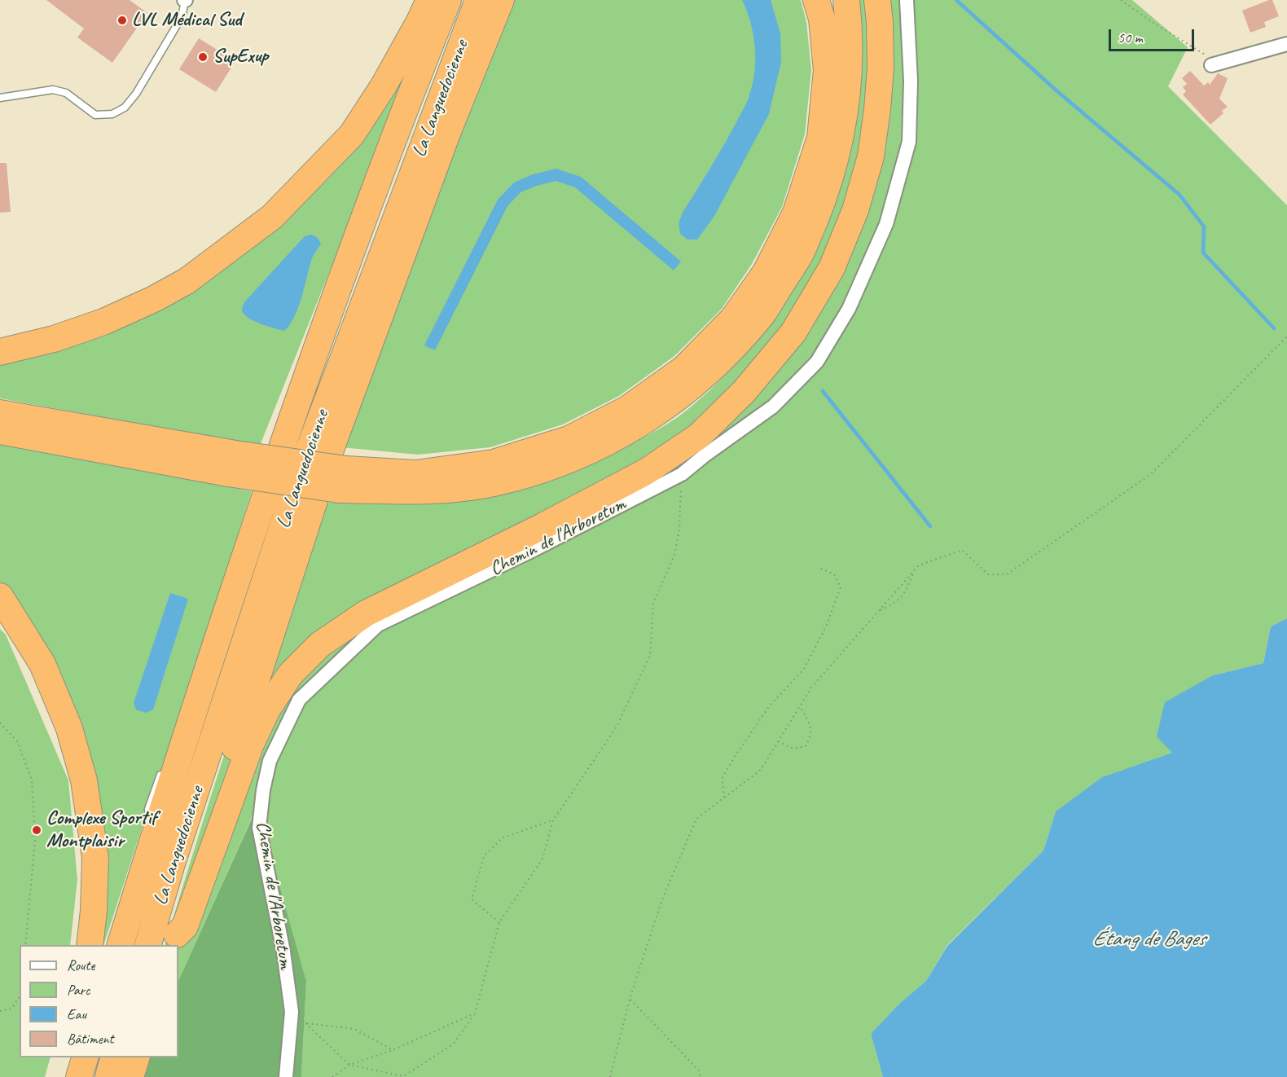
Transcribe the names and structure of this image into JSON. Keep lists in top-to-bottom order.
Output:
{
  "streets": {
    "highway": ["La Languedocienne"],
    "street": ["Chemin de l'Arboretum"]
  },
  "water": ["Étang de Bages"],
  "places": ["LVL Médical Sud", "SupExup", "Complexe Sportif Montplaisir"],
  "legend": [
    "Route",
    "Parc",
    "Eau",
    "Bâtiment"
  ],
  "scale_bar": "50 m"
}
